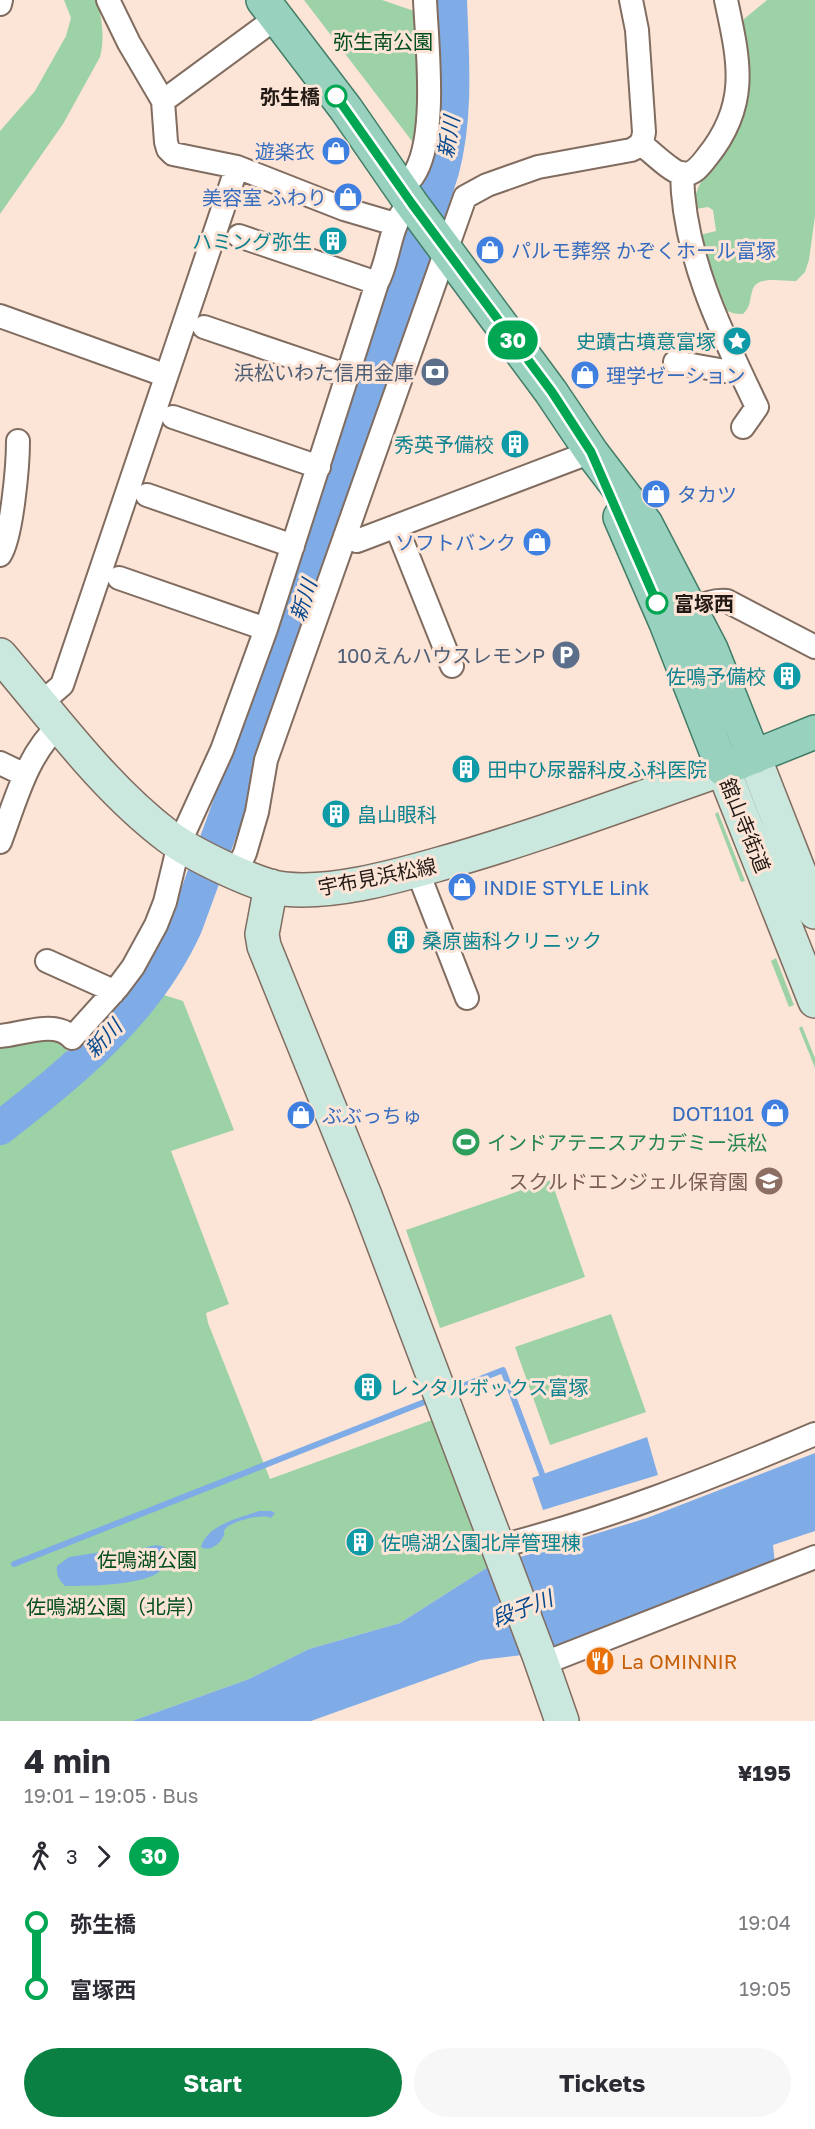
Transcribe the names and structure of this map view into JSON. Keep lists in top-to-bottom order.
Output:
{
  "streets": {
    "main road": ["舘山寺街道"],
    "street": ["宇布見浜松線"]
  },
  "crossings": [
    ["舘山寺街道", "宇布見浜松線"]
  ],
  "water": ["新川", "段子川"],
  "parks": ["弥生南公園", "佐鳴湖公園", "佐鳴湖公園（北岸）"],
  "places": {
    "other": ["弥生橋", "富塚西"],
    "shop": [
      "遊楽衣",
      "美容室 ふわり",
      "パルモ葬祭 かぞくホール富塚",
      "理学ゼーション",
      "タカツ",
      "ソフトバンク",
      "INDIE STYLE Link",
      "DOT1101",
      "ぶぶっちゅ"
    ],
    "building": [
      "ハミング弥生",
      "秀英予備校",
      "佐鳴予備校",
      "田中ひ尿器科皮ふ科医院",
      "畠山眼科",
      "桑原歯科クリニック",
      "レンタルボックス富塚",
      "佐鳴湖公園北岸管理棟"
    ],
    "place": ["史蹟古墳意富塚"],
    "bank": ["浜松いわた信用金庫"],
    "parking": ["100えんハウスレモンP"],
    "sports": ["インドアテニスアカデミー浜松"],
    "school or university": ["スクルドエンジェル保育園"],
    "restaurant": ["La OMINNIR"]
  },
  "lines": ["bus line 30"],
  "page": {
    "on_map": "30",
    "heading": ["4 min", "19:01 – 19:05 · Bus", "¥195"],
    "legs": ["3", "30"],
    "list": [
      {
        "name": "弥生橋",
        "value": "19:04"
      },
      {
        "name": "富塚西",
        "value": "19:05"
      }
    ],
    "buttons": ["Start", "Tickets"]
  }
}
